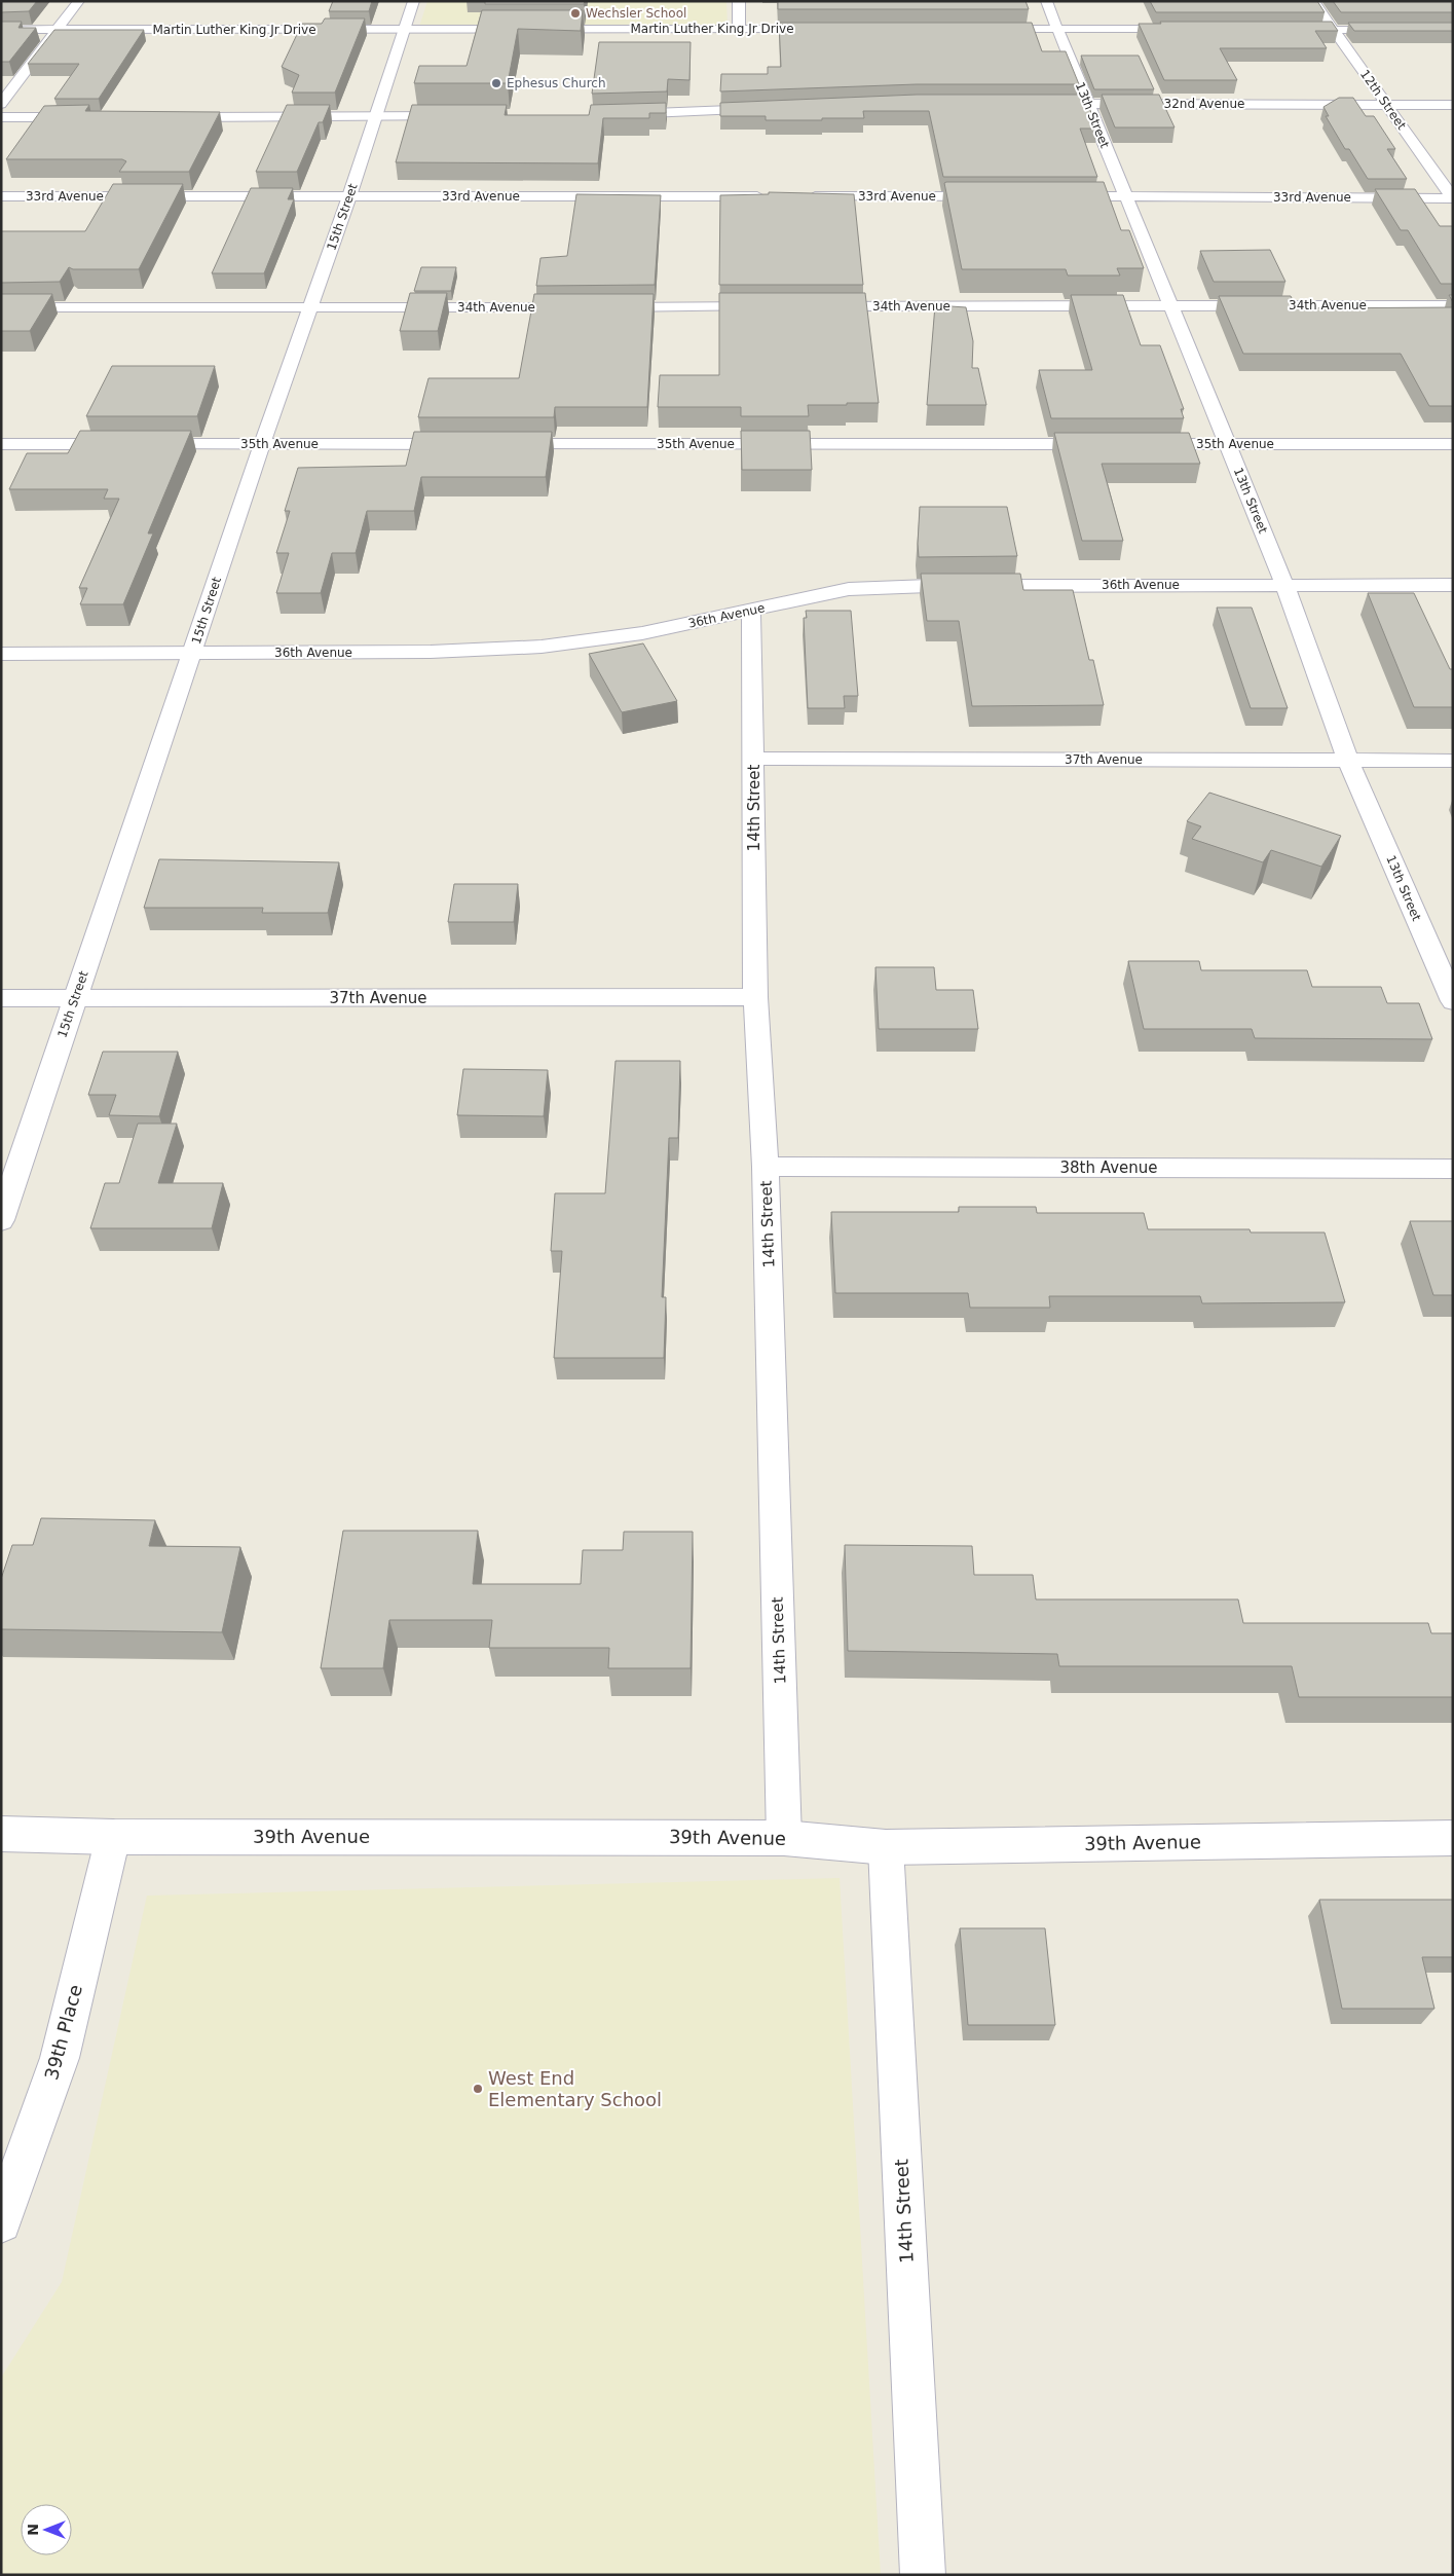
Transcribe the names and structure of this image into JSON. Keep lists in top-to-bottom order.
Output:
{
  "streets": {
    "street": [
      "Martin Luther King Jr Drive",
      "12th Street",
      "32nd Avenue",
      "13th Street",
      "33rd Avenue",
      "15th Street",
      "34th Avenue",
      "35th Avenue",
      "36th Avenue",
      "37th Avenue",
      "14th Street",
      "38th Avenue",
      "39th Avenue",
      "39th Place"
    ]
  },
  "crossings": [
    ["Martin Luther King Jr Drive", "15th Street"],
    ["12th Street", "32nd Avenue"],
    ["12th Street", "33rd Avenue"],
    ["32nd Avenue", "13th Street"],
    ["13th Street", "33rd Avenue"],
    ["13th Street", "34th Avenue"],
    ["13th Street", "35th Avenue"],
    ["13th Street", "36th Avenue"],
    ["13th Street", "37th Avenue"],
    ["33rd Avenue", "15th Street"],
    ["15th Street", "34th Avenue"],
    ["15th Street", "35th Avenue"],
    ["15th Street", "36th Avenue"],
    ["15th Street", "37th Avenue"],
    ["36th Avenue", "14th Street"],
    ["37th Avenue", "14th Street"],
    ["14th Street", "38th Avenue"],
    ["14th Street", "39th Avenue"],
    ["39th Avenue", "39th Place"]
  ],
  "places": ["Wechsler School", "Ephesus Church", "West End Elementary School"],
  "north": "left"
}
